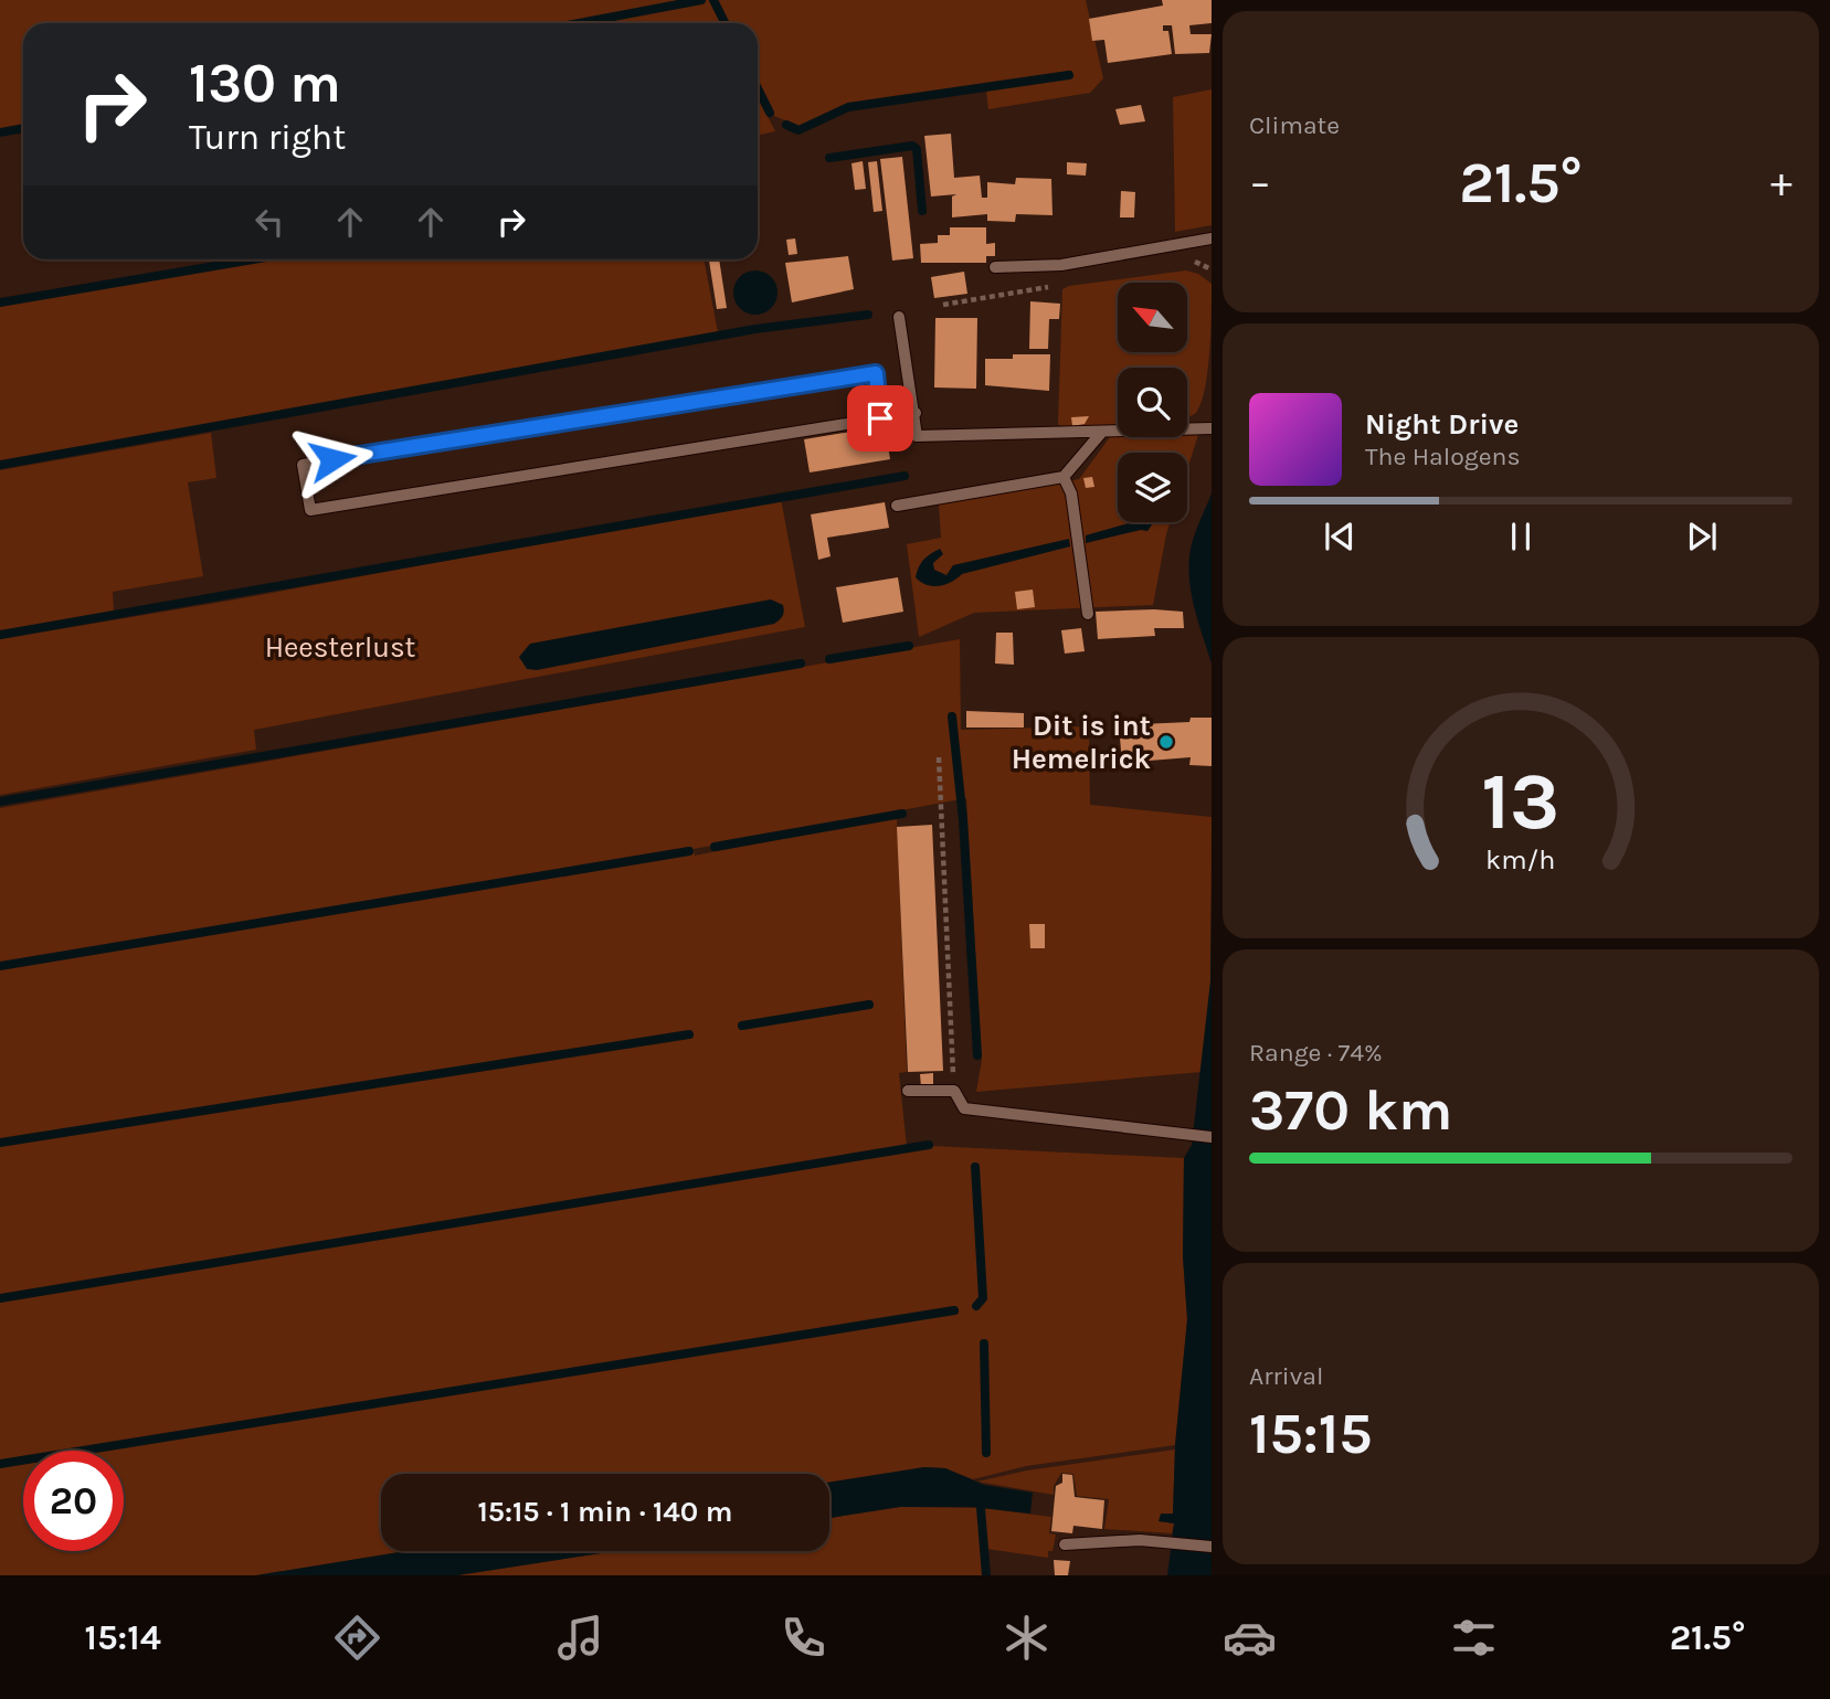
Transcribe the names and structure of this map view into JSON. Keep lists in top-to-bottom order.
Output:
{
  "parks": ["Heesterlust"],
  "places": ["Dit is int Hemelrick"],
  "north": "top left",
  "page": {
    "tile": [
      "Climate",
      ["Range · 74%", "370 km"],
      ["Arrival", "15:15"]
    ],
    "turn": ["130 m", "Turn right"],
    "heat": ["−", "21.5°", "+"],
    "song": ["Night Drive", "The Halogens"],
    "limit": "20",
    "trip": "15:15 · 1 min · 140 m",
    "tabs": ["15:14", "21.5°"],
    "gauge": ["13", "km/h"]
  }
}
